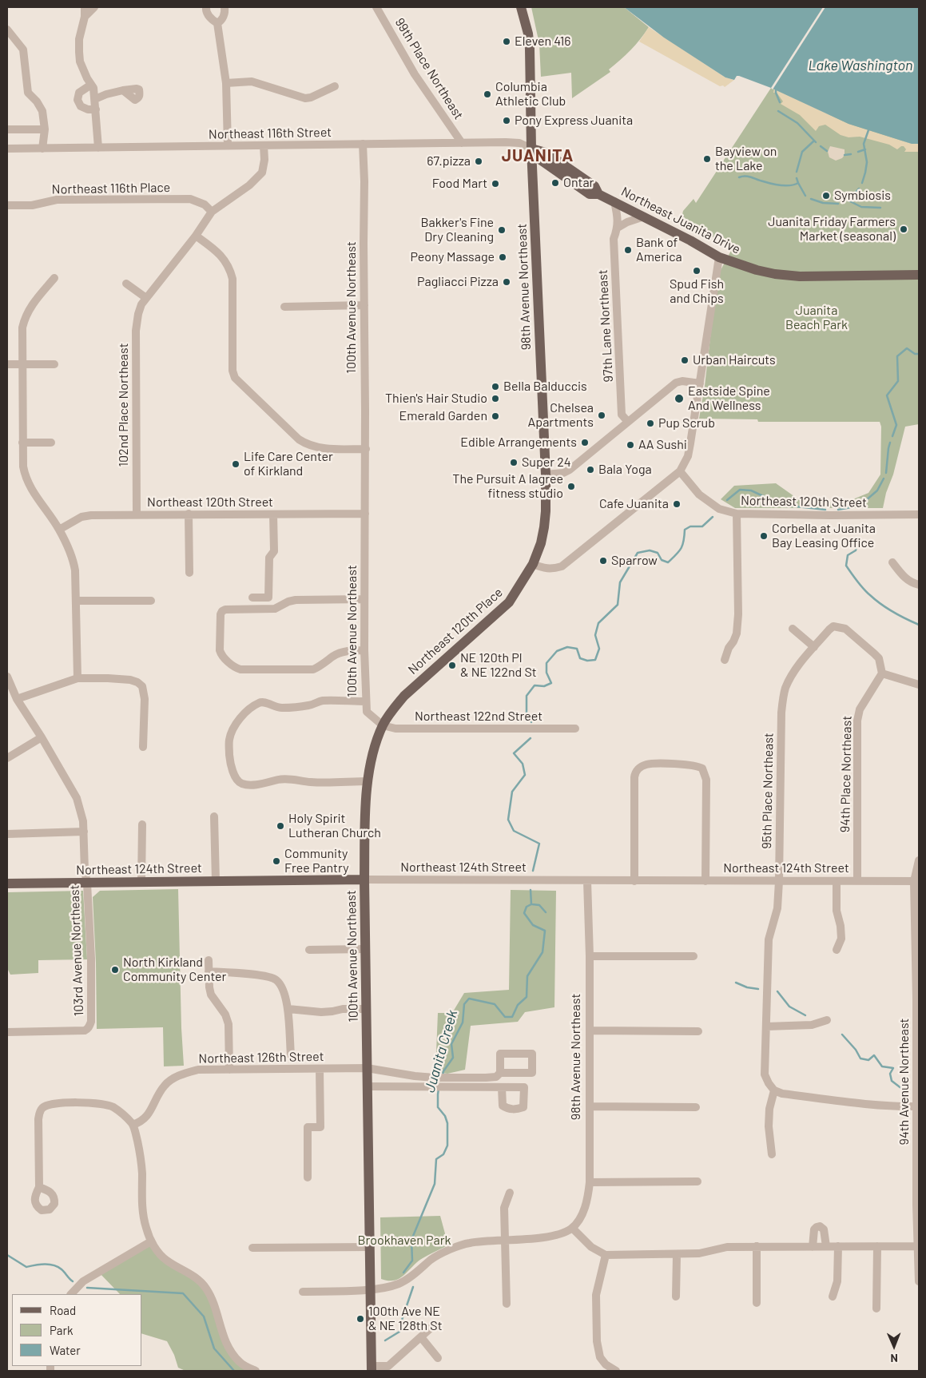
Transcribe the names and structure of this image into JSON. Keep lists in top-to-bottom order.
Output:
{
  "streets": {
    "main road": [
      "Northeast Juanita Drive",
      "98th Avenue Northeast",
      "100th Avenue Northeast",
      "Northeast 120th Place",
      "Northeast 124th Street"
    ],
    "street": [
      "99th Place Northeast",
      "Northeast 116th Street",
      "Northeast 116th Place",
      "97th Lane Northeast",
      "102nd Place Northeast",
      "Northeast 120th Street",
      "Northeast 122nd Street",
      "94th Place Northeast",
      "95th Place Northeast",
      "103rd Avenue Northeast",
      "Northeast 126th Street",
      "94th Avenue Northeast"
    ]
  },
  "crossings": [
    ["99th Place Northeast", "Northeast 116th Street"],
    ["Northeast 116th Street", "Northeast Juanita Drive"],
    ["Northeast 116th Street", "98th Avenue Northeast"],
    ["Northeast 116th Street", "100th Avenue Northeast"],
    ["Northeast 116th Street", "102nd Place Northeast"],
    ["Northeast 116th Place", "102nd Place Northeast"],
    ["Northeast Juanita Drive", "98th Avenue Northeast"],
    ["Northeast Juanita Drive", "97th Lane Northeast"],
    ["98th Avenue Northeast", "Northeast 120th Place"],
    ["98th Avenue Northeast", "Northeast 124th Street"],
    ["100th Avenue Northeast", "Northeast 120th Street"],
    ["100th Avenue Northeast", "Northeast 120th Place"],
    ["100th Avenue Northeast", "Northeast 122nd Street"],
    ["100th Avenue Northeast", "Northeast 124th Street"],
    ["100th Avenue Northeast", "Northeast 126th Street"],
    ["102nd Place Northeast", "Northeast 120th Street"],
    ["Northeast 120th Place", "Northeast 122nd Street"],
    ["94th Place Northeast", "95th Place Northeast"],
    ["94th Place Northeast", "Northeast 124th Street"],
    ["95th Place Northeast", "Northeast 124th Street"],
    ["Northeast 124th Street", "103rd Avenue Northeast"],
    ["Northeast 124th Street", "94th Avenue Northeast"]
  ],
  "districts": ["JUANITA"],
  "water": ["Lake Washington", "Juanita Creek"],
  "parks": ["Juanita Beach Park", "Brookhaven Park"],
  "places": [
    "Eleven 416",
    "Columbia Athletic Club",
    "Pony Express Juanita",
    "Bayview on the Lake",
    "67.pizza",
    "Ontar",
    "Food Mart",
    "Symbiosis",
    "Juanita Friday Farmers Market (seasonal)",
    "Bakker's Fine Dry Cleaning",
    "Bank of America",
    "Peony Massage",
    "Spud Fish and Chips",
    "Pagliacci Pizza",
    "Urban Haircuts",
    "Bella Balduccis",
    "Thien's Hair Studio",
    "Eastside Spine And Wellness",
    "Chelsea Apartments",
    "Emerald Garden",
    "Pup Scrub",
    "Edible Arrangements",
    "AA Sushi",
    "Super 24",
    "Life Care Center of Kirkland",
    "Bala Yoga",
    "The Pursuit A lagree fitness studio",
    "Cafe Juanita",
    "Corbella at Juanita Bay Leasing Office",
    "Sparrow",
    "NE 120th Pl & NE 122nd St",
    "Holy Spirit Lutheran Church",
    "Community Free Pantry",
    "North Kirkland Community Center",
    "100th Ave NE & NE 128th St"
  ],
  "legend": ["Road", "Park", "Water"],
  "north": "bottom"
}
